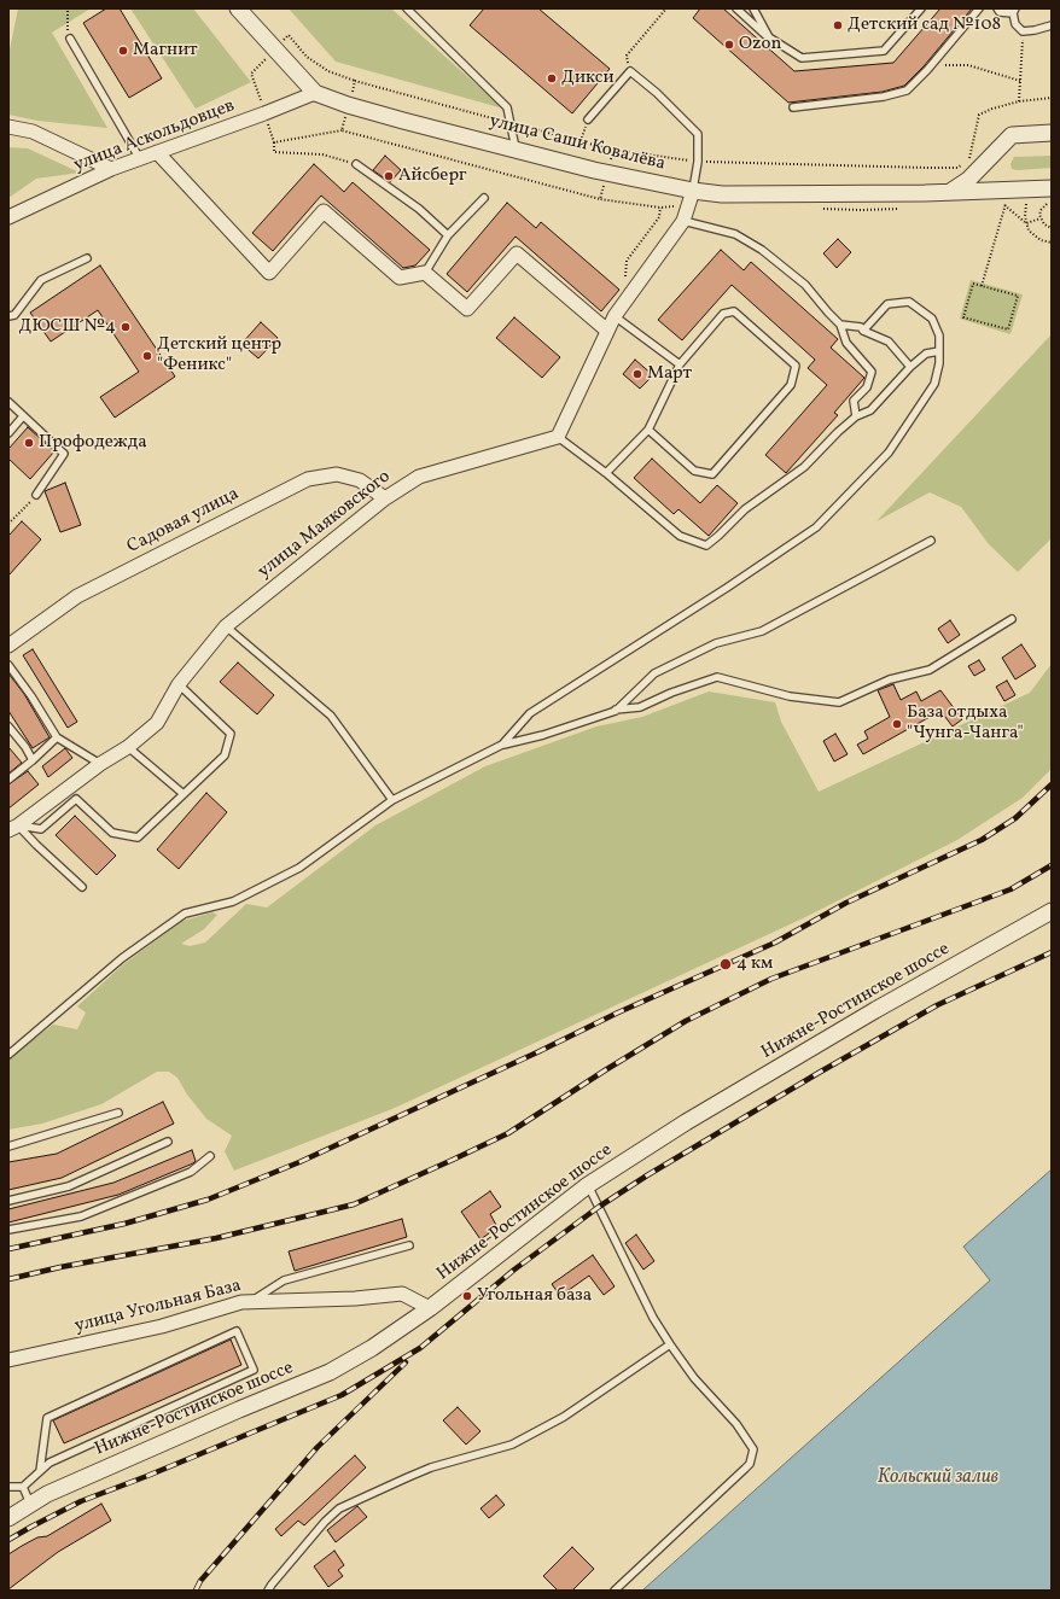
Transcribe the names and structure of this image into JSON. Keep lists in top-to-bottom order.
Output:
{
  "streets": {
    "street": [
      "улица Аскольдовцев",
      "улица Саши Ковалёва",
      "Садовая улица",
      "улица Маяковского",
      "Нижне-Ростинское шоссе",
      "улица Угольная База"
    ]
  },
  "crossings": [
    ["улица Аскольдовцев", "улица Саши Ковалёва"],
    ["Садовая улица", "улица Маяковского"],
    ["Нижне-Ростинское шоссе", "улица Угольная База"]
  ],
  "water": ["Кольский залив"],
  "places": [
    "Детский сад №108",
    "Ozon",
    "Магнит",
    "Дикси",
    "Айсберг",
    "ДЮСШ №4",
    "Детский центр \"Феникс\"",
    "Март",
    "Профодежда",
    "База отдыха \"Чунга-Чанга\"",
    "4 км",
    "Угольная база"
  ]
}
